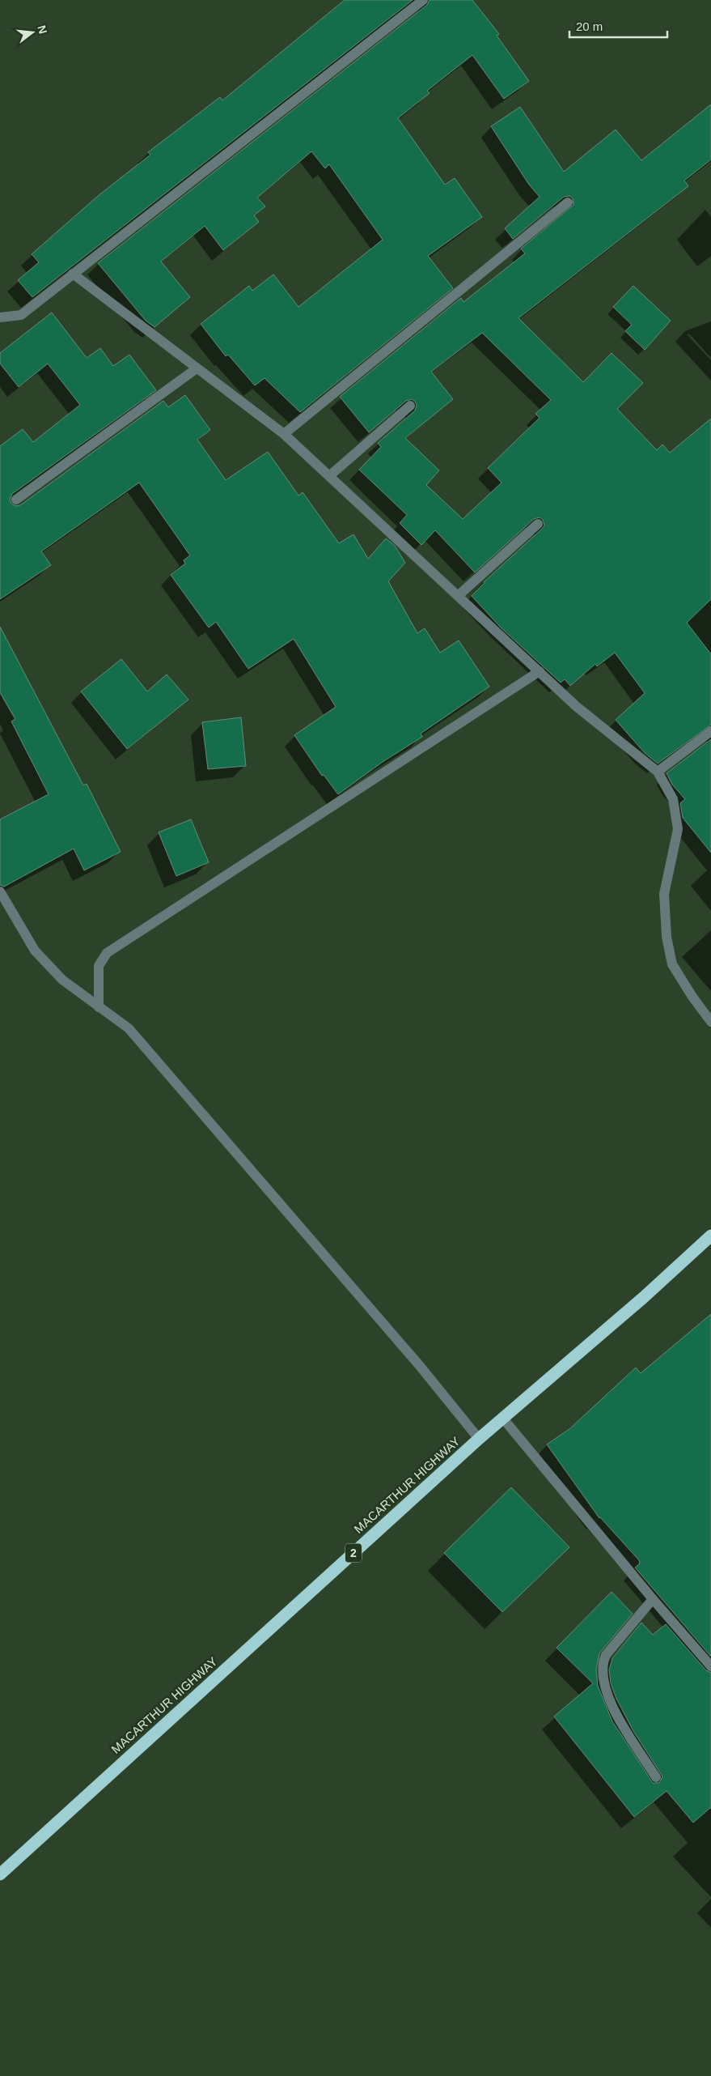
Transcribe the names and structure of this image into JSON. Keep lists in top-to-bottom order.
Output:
{
  "streets": {
    "highway": ["MACARTHUR HIGHWAY", "2"]
  },
  "scale_bar": "20 m",
  "north": "right"
}
